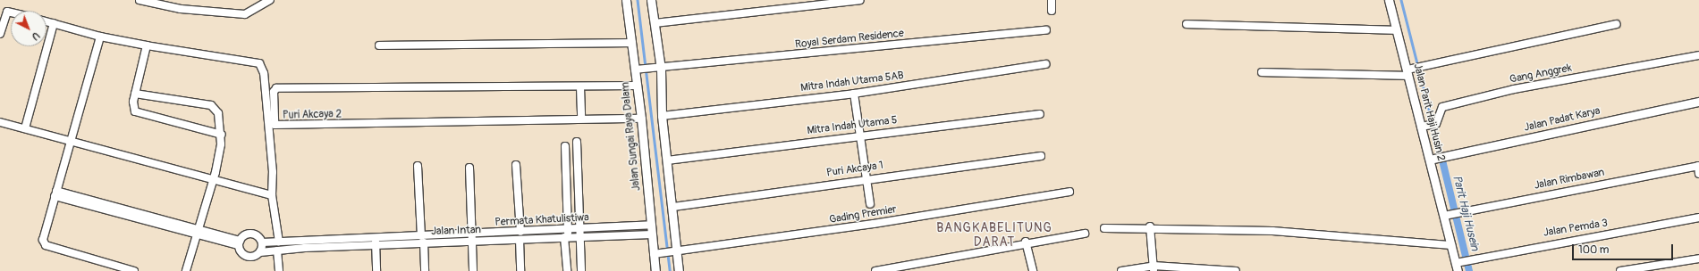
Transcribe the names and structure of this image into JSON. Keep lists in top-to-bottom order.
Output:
{
  "streets": {
    "street": [
      "Royal Serdam Residence",
      "Gang Anggrek",
      "Mitra Indah Utama 5AB",
      "Jalan Parit Haji Husin 2",
      "Puri Akcaya 2",
      "Jalan Padat Karya",
      "Mitra Indah Utama 5",
      "Jalan Sungai Raya Dalam",
      "Puri Akcaya 1",
      "Jalan Rimbawan",
      "Gading Premier",
      "Permata Khatulistiwa",
      "Jalan Pemda 3",
      "Jalan Intan"
    ]
  },
  "crossings": [
    ["Royal Serdam Residence", "Jalan Sungai Raya Dalam"],
    ["Gang Anggrek", "Jalan Parit Haji Husin 2"],
    ["Jalan Parit Haji Husin 2", "Jalan Padat Karya"],
    ["Jalan Parit Haji Husin 2", "Jalan Rimbawan"],
    ["Jalan Parit Haji Husin 2", "Jalan Pemda 3"],
    ["Puri Akcaya 2", "Jalan Sungai Raya Dalam"],
    ["Jalan Sungai Raya Dalam", "Gading Premier"],
    ["Jalan Sungai Raya Dalam", "Permata Khatulistiwa"],
    ["Permata Khatulistiwa", "Jalan Intan"]
  ],
  "districts": ["BANGKABELITUNG DARAT"],
  "water": ["Parit Haji Husein"],
  "scale_bar": "100 m",
  "north": "bottom right"
}
